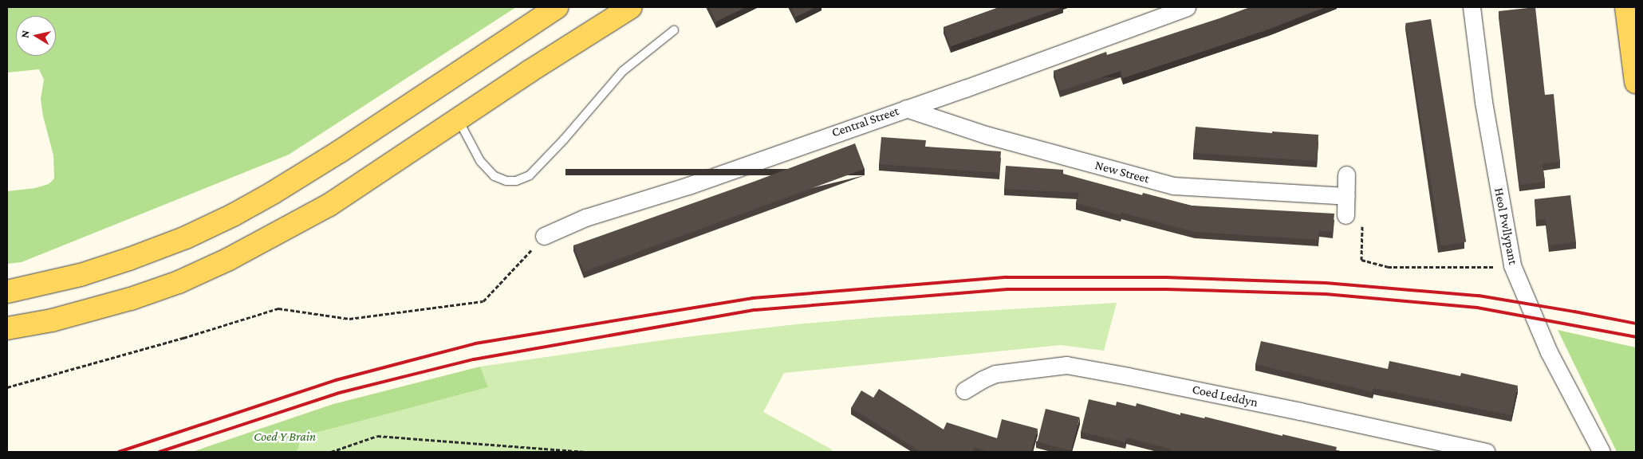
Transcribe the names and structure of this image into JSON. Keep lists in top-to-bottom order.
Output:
{
  "streets": {
    "street": [
      "Central Street",
      "New Street",
      "Heol Pwllypant",
      "Coed Leddyn"
    ]
  },
  "crossings": [
    ["Central Street", "New Street"]
  ],
  "parks": ["Coed Y Brain"],
  "north": "left"
}
